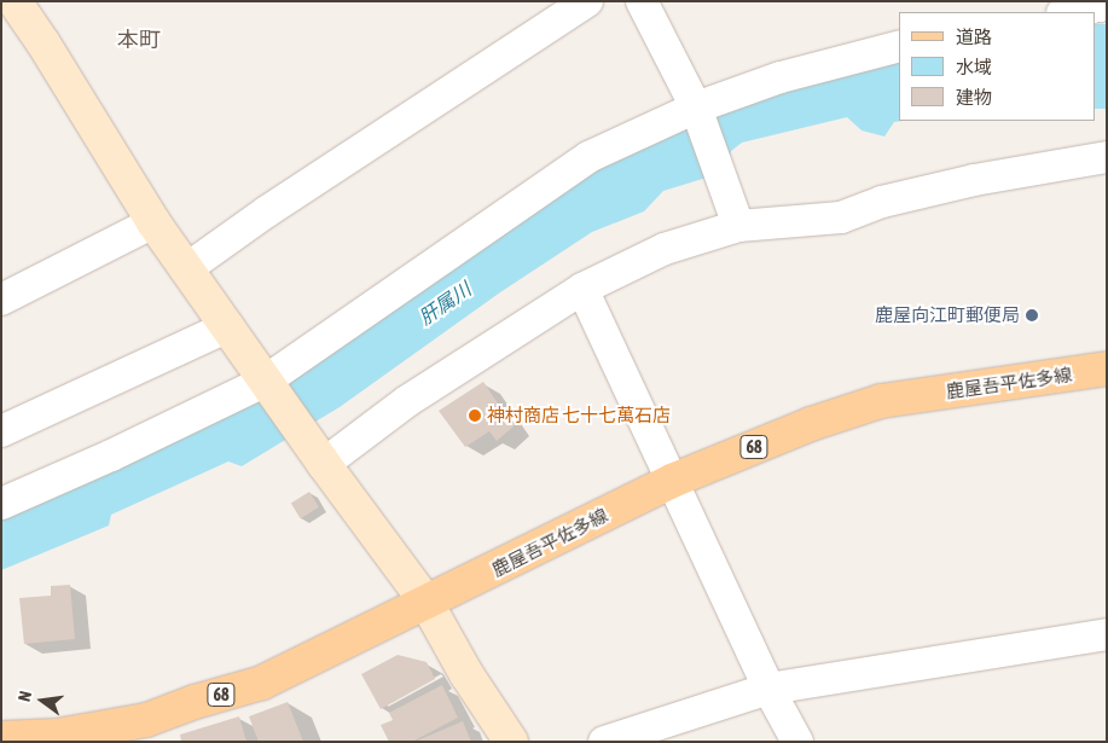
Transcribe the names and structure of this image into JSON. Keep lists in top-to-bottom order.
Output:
{
  "streets": {
    "main road": ["鹿屋吾平佐多線", "68"]
  },
  "districts": ["本町"],
  "water": ["肝属川"],
  "places": ["鹿屋向江町郵便局", "神村商店 七十七萬石店"],
  "legend": ["道路", "水域", "建物"],
  "north": "left"
}
